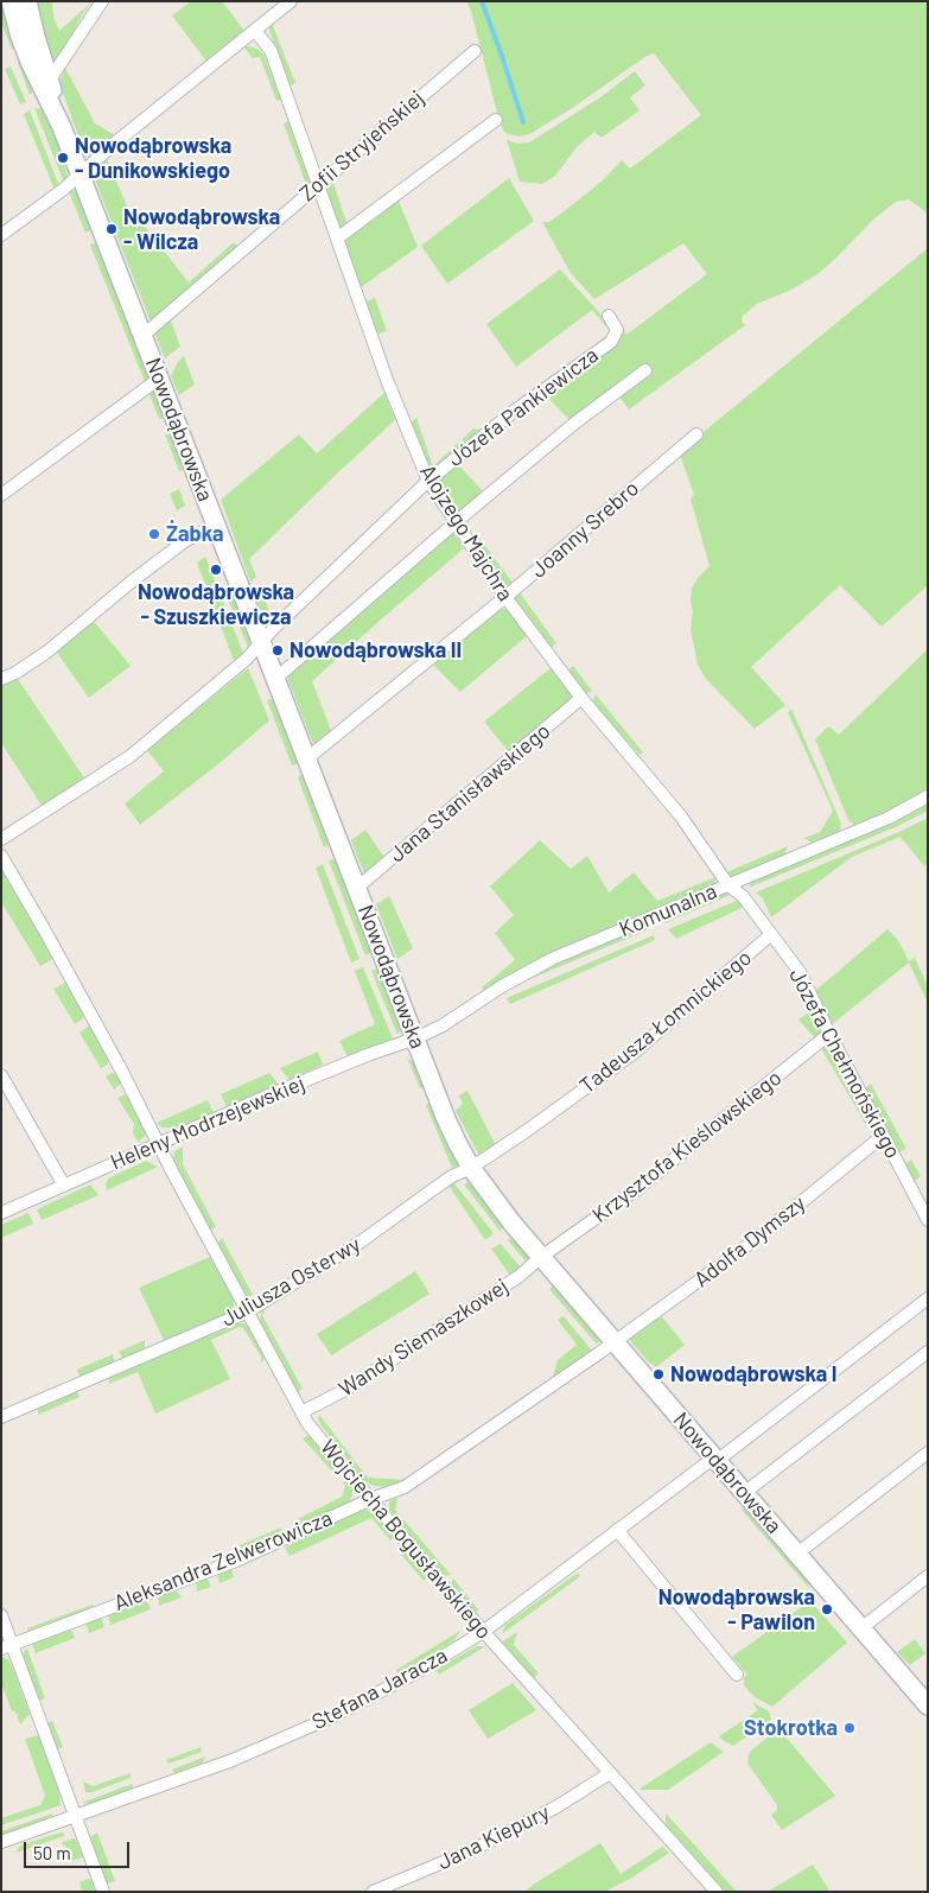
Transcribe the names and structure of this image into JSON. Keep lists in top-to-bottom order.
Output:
{
  "streets": {
    "street": [
      "Zofii Stryjeńskiej",
      "Józefa Pankiewicza",
      "Nowodąbrowska",
      "Joanny Srebro",
      "Alojzego Majchra",
      "Jana Stanisławskiego",
      "Komunalna",
      "Tadeusza Łomnickiego",
      "Józefa Chełmońskiego",
      "Heleny Modrzejewskiej",
      "Krzysztofa Kieślowskiego",
      "Adolfa Dymszy",
      "Juliusza Osterwy",
      "Wandy Siemaszkowej",
      "Wojciecha Bogusławskiego",
      "Aleksandra Zelwerowicza",
      "Stefana Jaracza",
      "Jana Kiepury"
    ]
  },
  "crossings": [
    ["Zofii Stryjeńskiej", "Nowodąbrowska"],
    ["Zofii Stryjeńskiej", "Alojzego Majchra"],
    ["Józefa Pankiewicza", "Nowodąbrowska"],
    ["Józefa Pankiewicza", "Alojzego Majchra"],
    ["Nowodąbrowska", "Joanny Srebro"],
    ["Nowodąbrowska", "Jana Stanisławskiego"],
    ["Nowodąbrowska", "Komunalna"],
    ["Nowodąbrowska", "Tadeusza Łomnickiego"],
    ["Nowodąbrowska", "Heleny Modrzejewskiej"],
    ["Nowodąbrowska", "Krzysztofa Kieślowskiego"],
    ["Nowodąbrowska", "Adolfa Dymszy"],
    ["Nowodąbrowska", "Juliusza Osterwy"],
    ["Nowodąbrowska", "Wandy Siemaszkowej"],
    ["Nowodąbrowska", "Aleksandra Zelwerowicza"],
    ["Nowodąbrowska", "Stefana Jaracza"],
    ["Joanny Srebro", "Alojzego Majchra"],
    ["Alojzego Majchra", "Jana Stanisławskiego"],
    ["Alojzego Majchra", "Komunalna"],
    ["Alojzego Majchra", "Józefa Chełmońskiego"],
    ["Komunalna", "Józefa Chełmońskiego"],
    ["Komunalna", "Heleny Modrzejewskiej"],
    ["Tadeusza Łomnickiego", "Józefa Chełmońskiego"],
    ["Tadeusza Łomnickiego", "Juliusza Osterwy"],
    ["Józefa Chełmońskiego", "Krzysztofa Kieślowskiego"],
    ["Józefa Chełmońskiego", "Adolfa Dymszy"],
    ["Heleny Modrzejewskiej", "Wojciecha Bogusławskiego"],
    ["Krzysztofa Kieślowskiego", "Wandy Siemaszkowej"],
    ["Adolfa Dymszy", "Aleksandra Zelwerowicza"],
    ["Juliusza Osterwy", "Wojciecha Bogusławskiego"],
    ["Wandy Siemaszkowej", "Wojciecha Bogusławskiego"],
    ["Wojciecha Bogusławskiego", "Aleksandra Zelwerowicza"],
    ["Wojciecha Bogusławskiego", "Stefana Jaracza"],
    ["Wojciecha Bogusławskiego", "Jana Kiepury"]
  ],
  "places": [
    "Nowodąbrowska - Dunikowskiego",
    "Nowodąbrowska - Wilcza",
    "Żabka",
    "Nowodąbrowska - Szuszkiewicza",
    "Nowodąbrowska II",
    "Nowodąbrowska I",
    "Nowodąbrowska - Pawilon",
    "Stokrotka"
  ],
  "scale_bar": "50 m"
}
